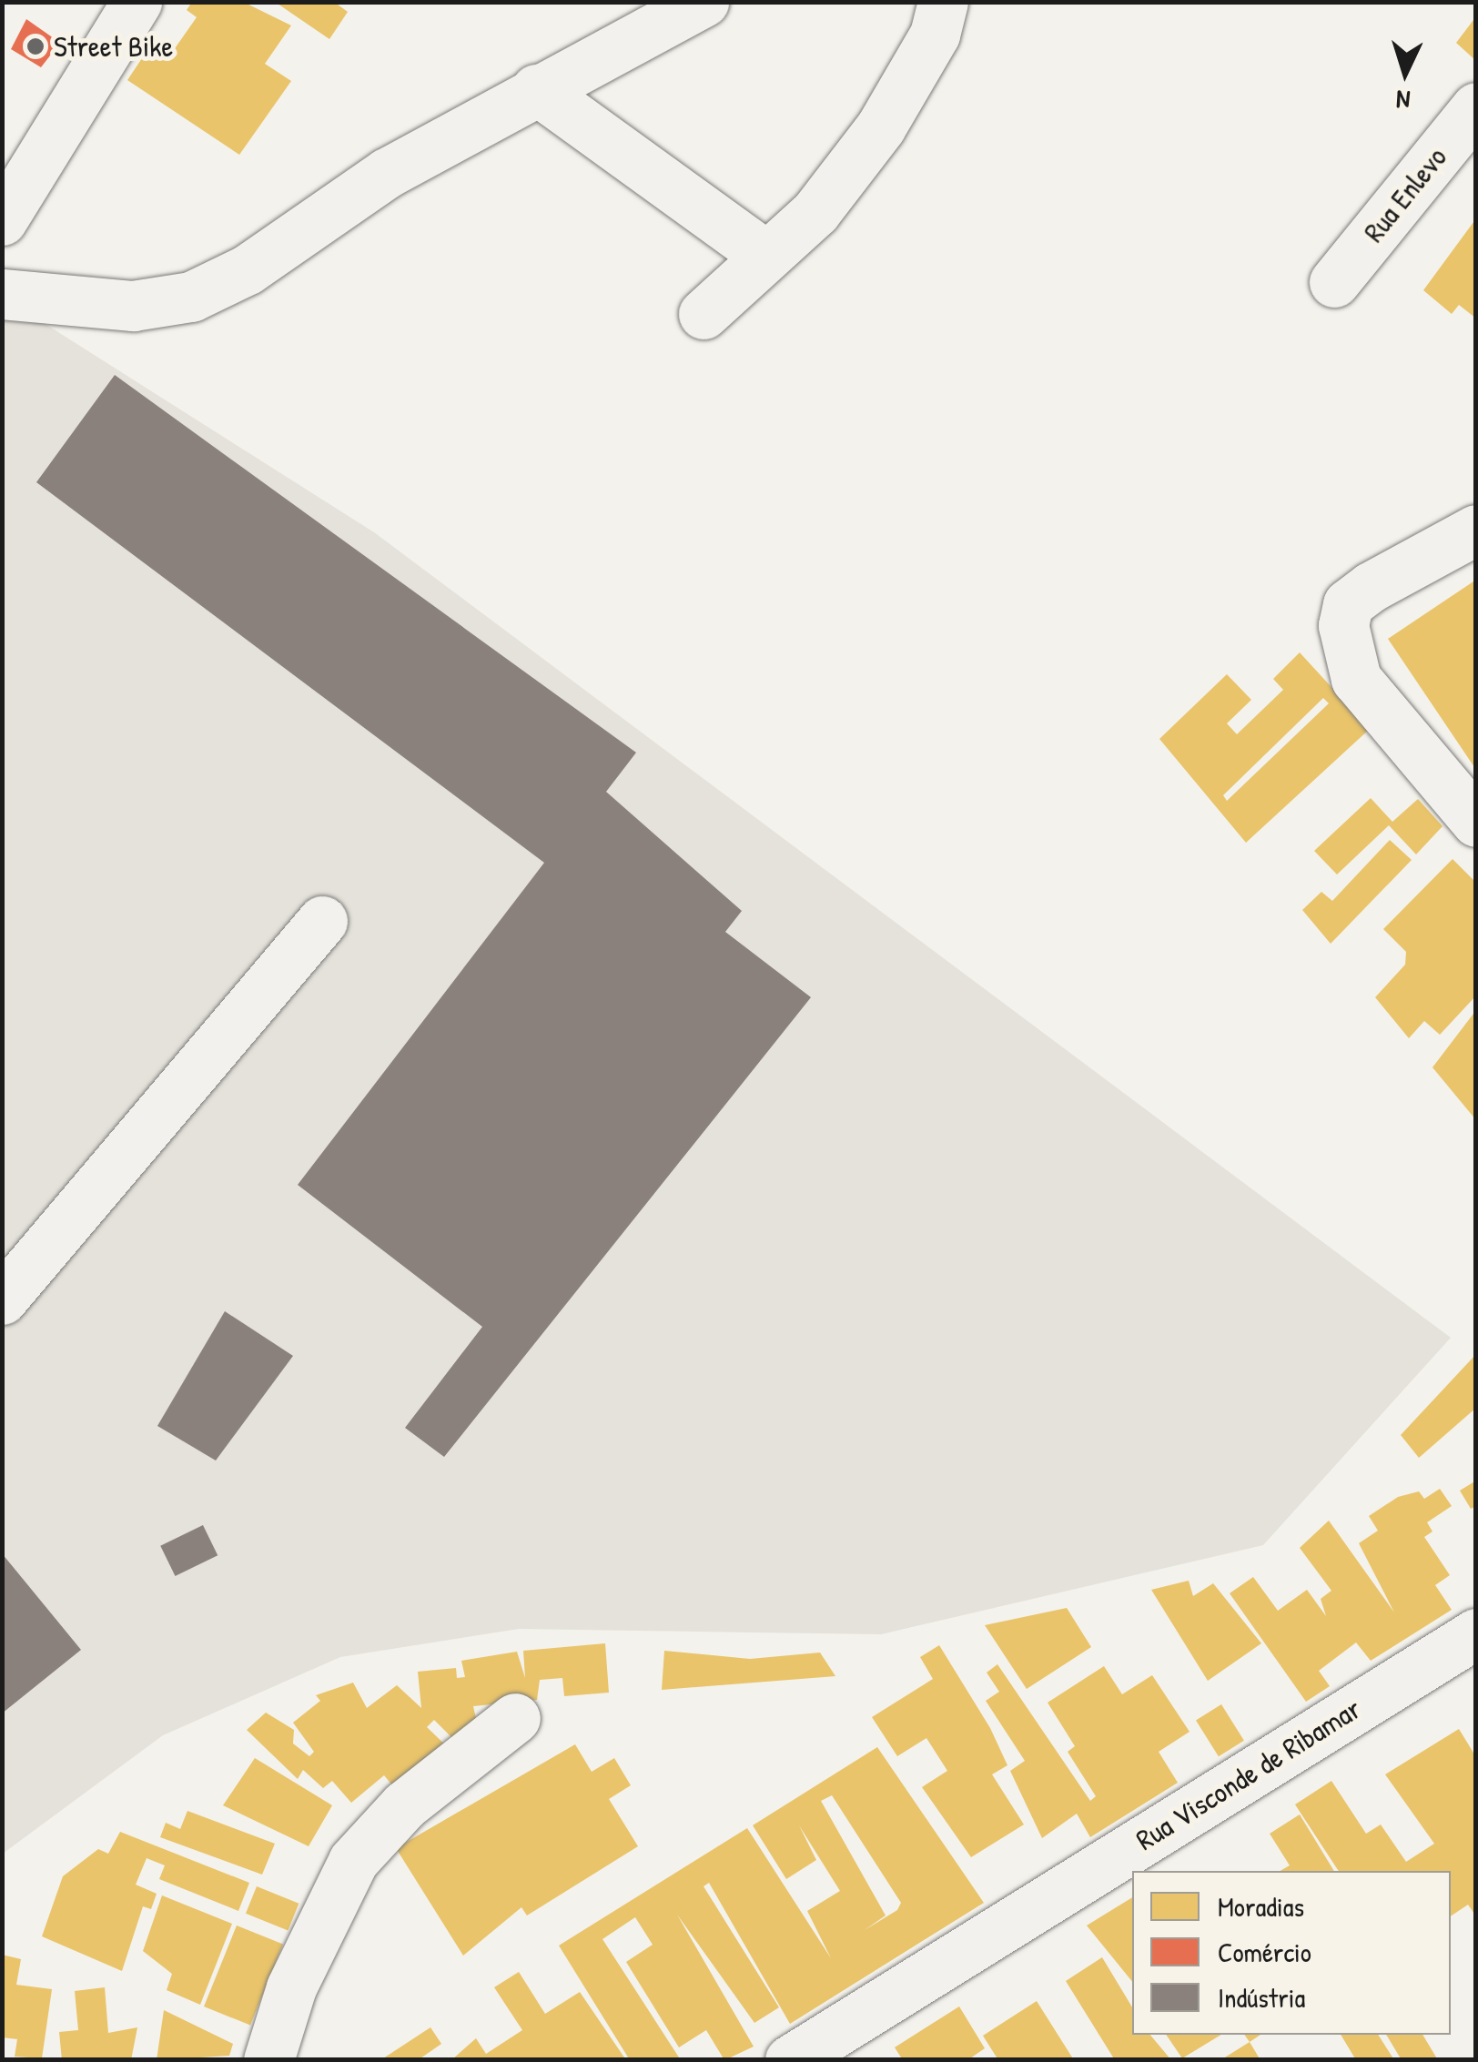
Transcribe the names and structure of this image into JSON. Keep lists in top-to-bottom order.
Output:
{
  "streets": {
    "street": ["Rua Enlevo", "Rua Visconde de Ribamar"]
  },
  "places": ["Street Bike"],
  "legend": ["Moradias", "Comércio", "Indústria"],
  "north": "bottom"
}
